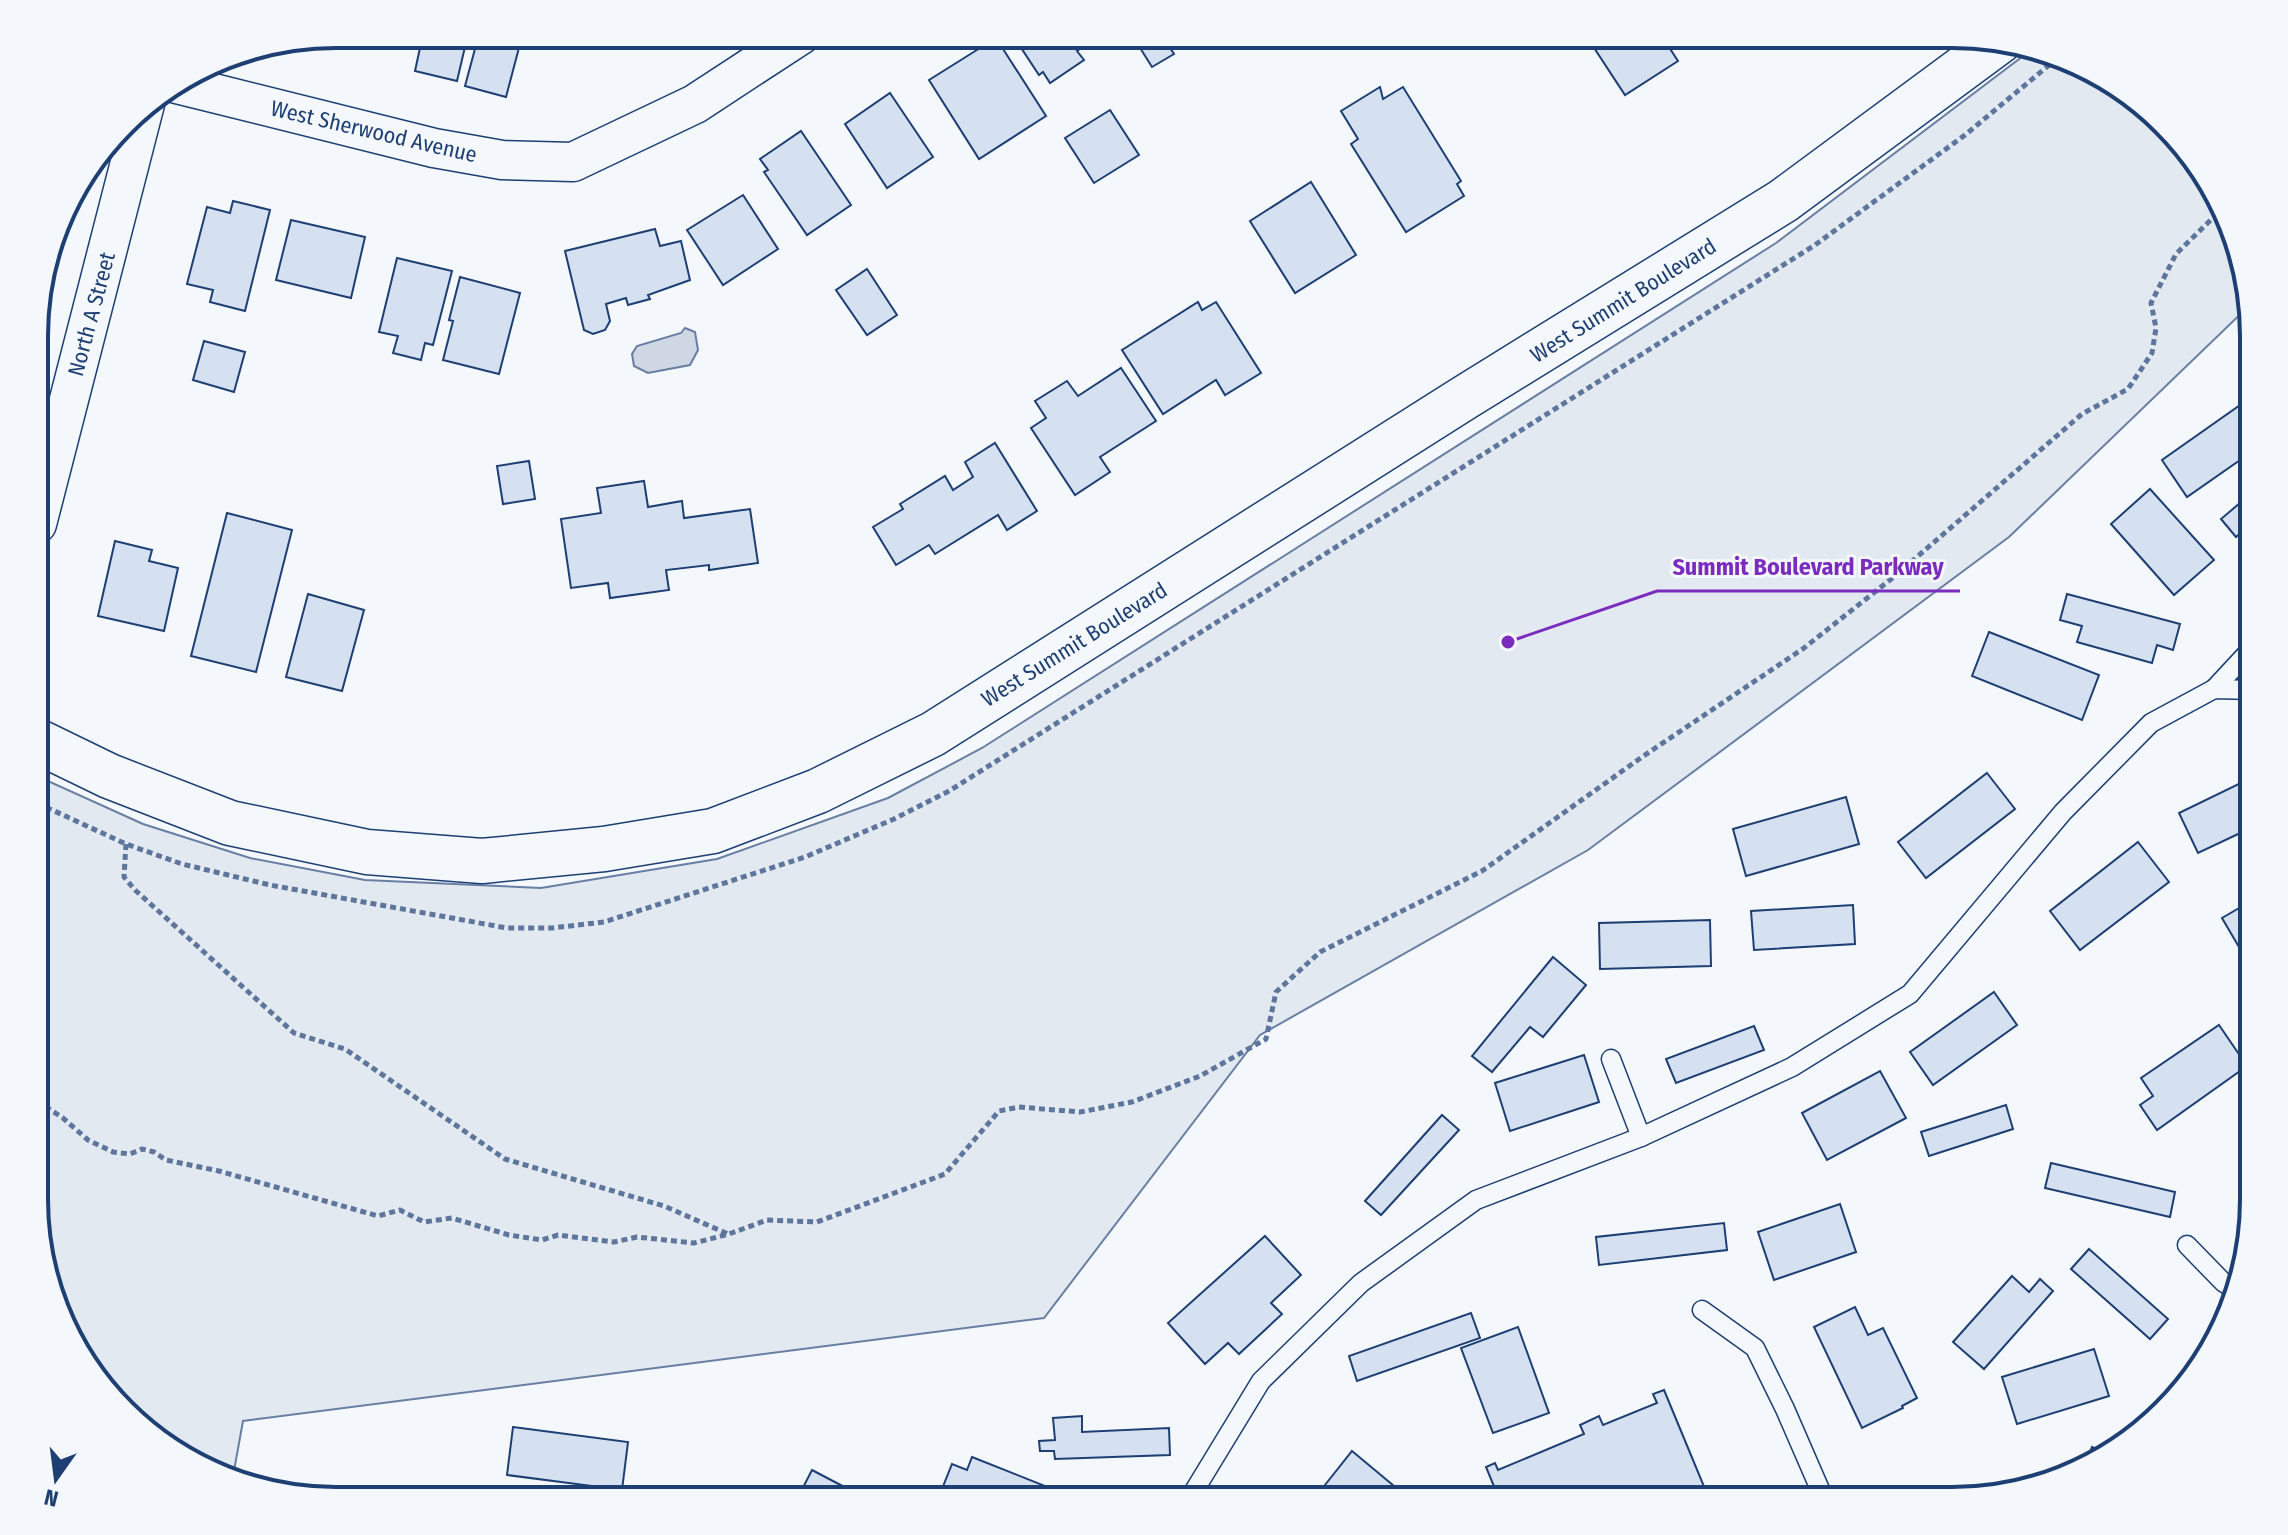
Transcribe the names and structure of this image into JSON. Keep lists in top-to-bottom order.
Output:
{
  "streets": {
    "street": ["West Sherwood Avenue", "West Summit Boulevard", "North A Street"]
  },
  "places": ["Summit Boulevard Parkway"],
  "north": "bottom"
}
